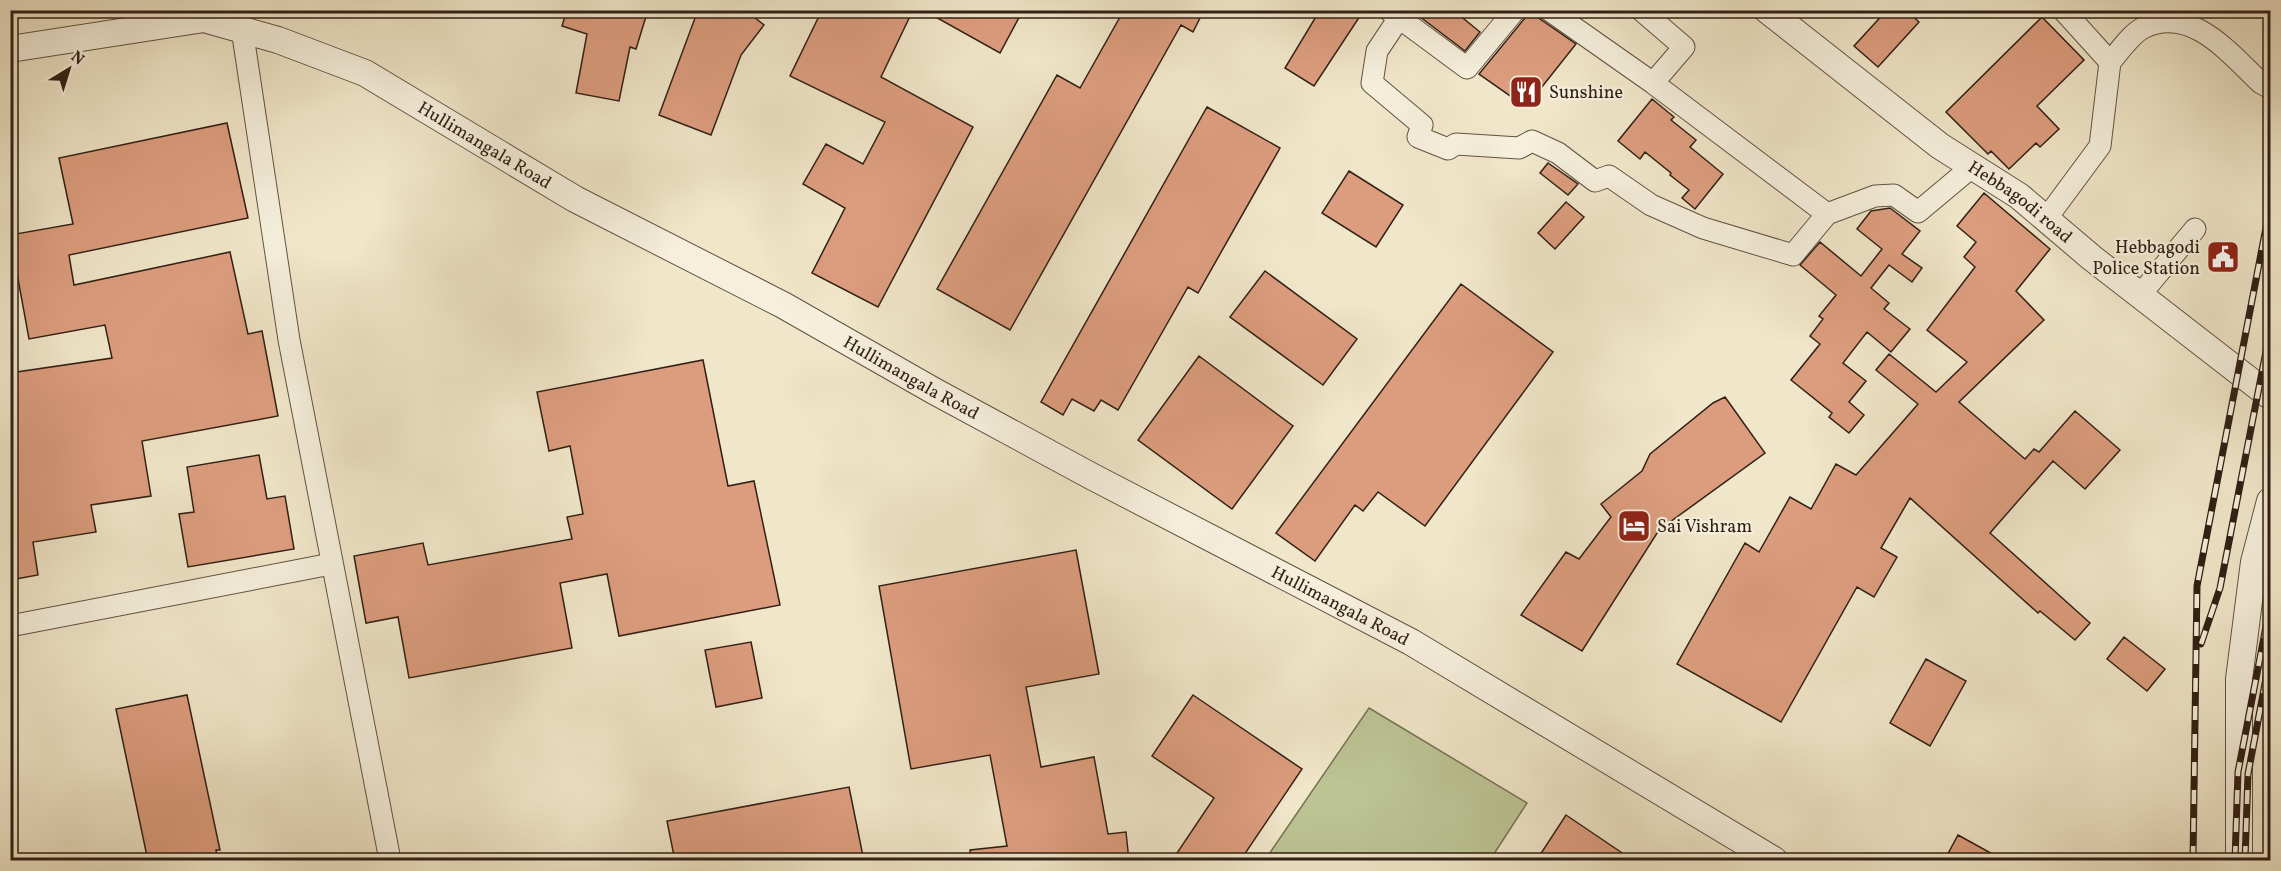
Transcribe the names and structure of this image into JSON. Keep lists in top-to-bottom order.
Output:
{
  "streets": {
    "street": ["Hullimangala Road", "Hebbagodi road"]
  },
  "places": {
    "restaurant": ["Sunshine"],
    "public building": ["Hebbagodi Police Station"],
    "hotel": ["Sai Vishram"]
  },
  "north": "top right"
}
